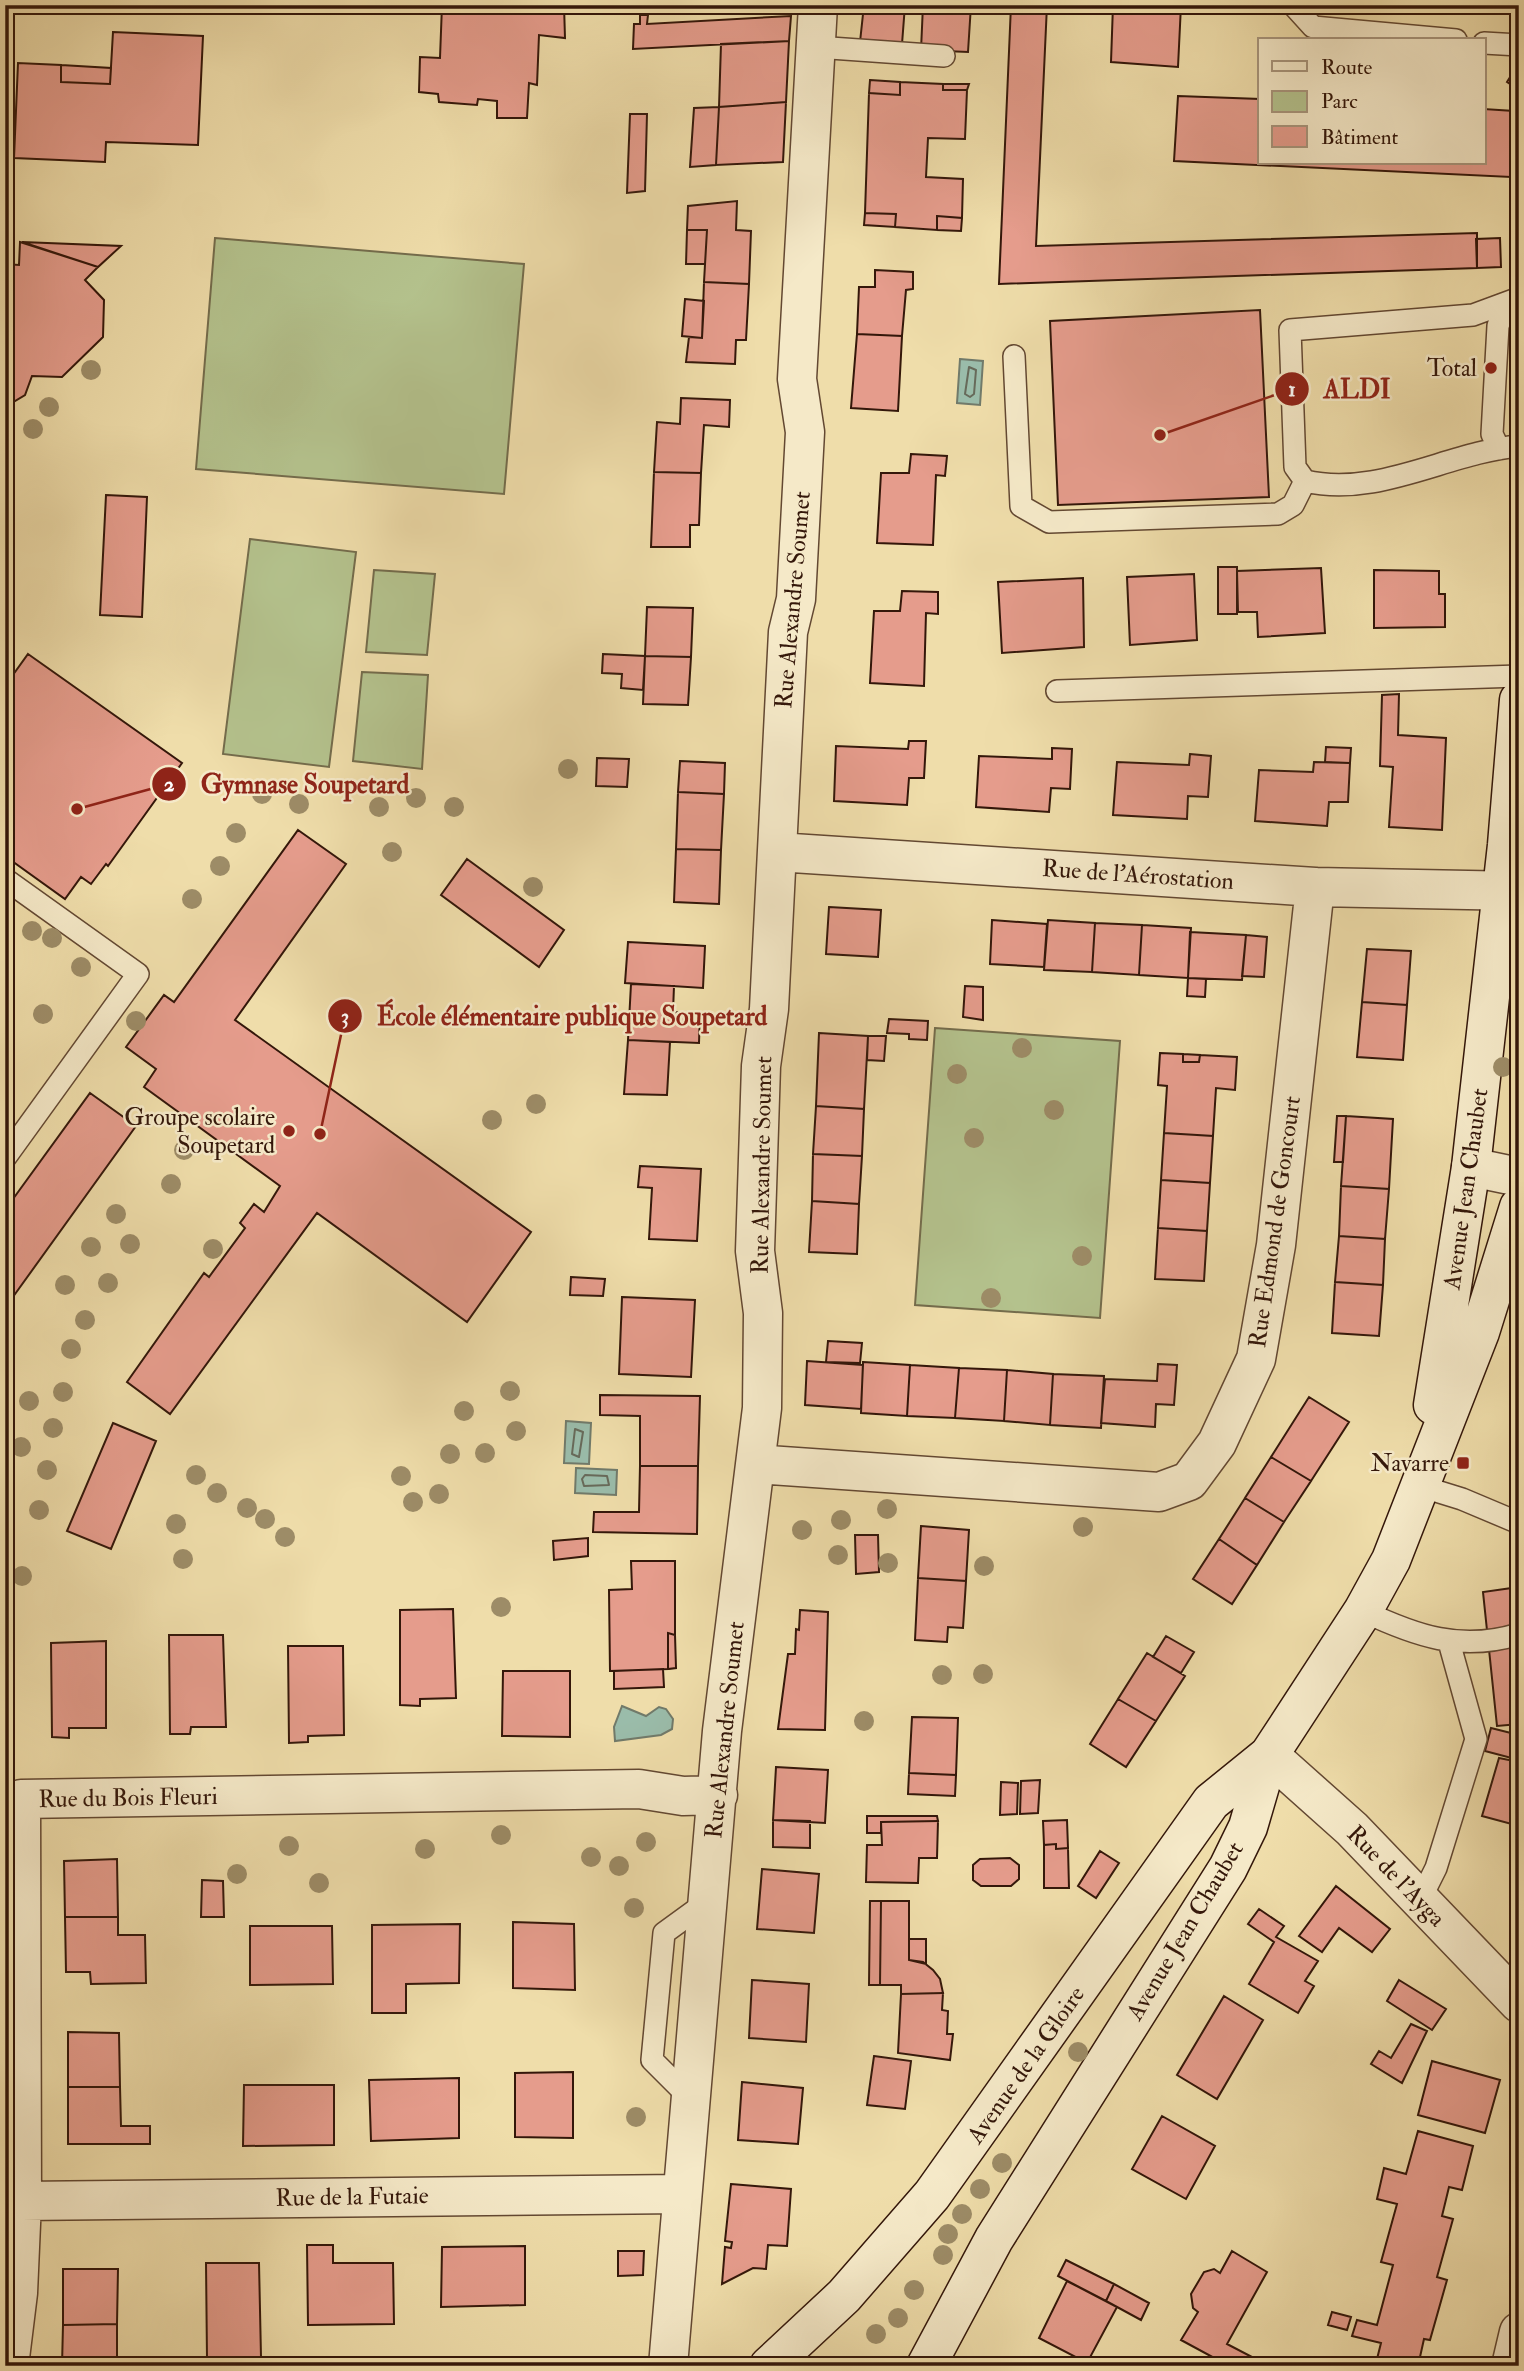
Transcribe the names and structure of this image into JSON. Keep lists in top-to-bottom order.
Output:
{
  "streets": {
    "street": [
      "Rue Alexandre Soumet",
      "Rue de l'Aérostation",
      "Avenue Jean Chaubet",
      "Rue Edmond de Goncourt",
      "Rue du Bois Fleuri",
      "Rue de l'Ayga",
      "Avenue de la Gloire",
      "Rue de la Futaie"
    ]
  },
  "crossings": [
    ["Rue Alexandre Soumet", "Rue de l'Aérostation"],
    ["Rue Alexandre Soumet", "Rue Edmond de Goncourt"],
    ["Rue Alexandre Soumet", "Rue du Bois Fleuri"],
    ["Rue Alexandre Soumet", "Rue de la Futaie"],
    ["Rue de l'Aérostation", "Avenue Jean Chaubet"],
    ["Rue de l'Aérostation", "Rue Edmond de Goncourt"],
    ["Avenue Jean Chaubet", "Rue de l'Ayga"],
    ["Avenue Jean Chaubet", "Avenue de la Gloire"],
    ["Rue du Bois Fleuri", "Rue de la Futaie"],
    ["Rue de l'Ayga", "Avenue de la Gloire"]
  ],
  "places": {
    "other": [
      "Total",
      "ALDI",
      "Gymnase Soupetard",
      "Groupe scolaire Soupetard",
      "École élémentaire publique Soupetard"
    ],
    "transit": ["Navarre"]
  },
  "legend": ["Route", "Parc", "Bâtiment"]
}
